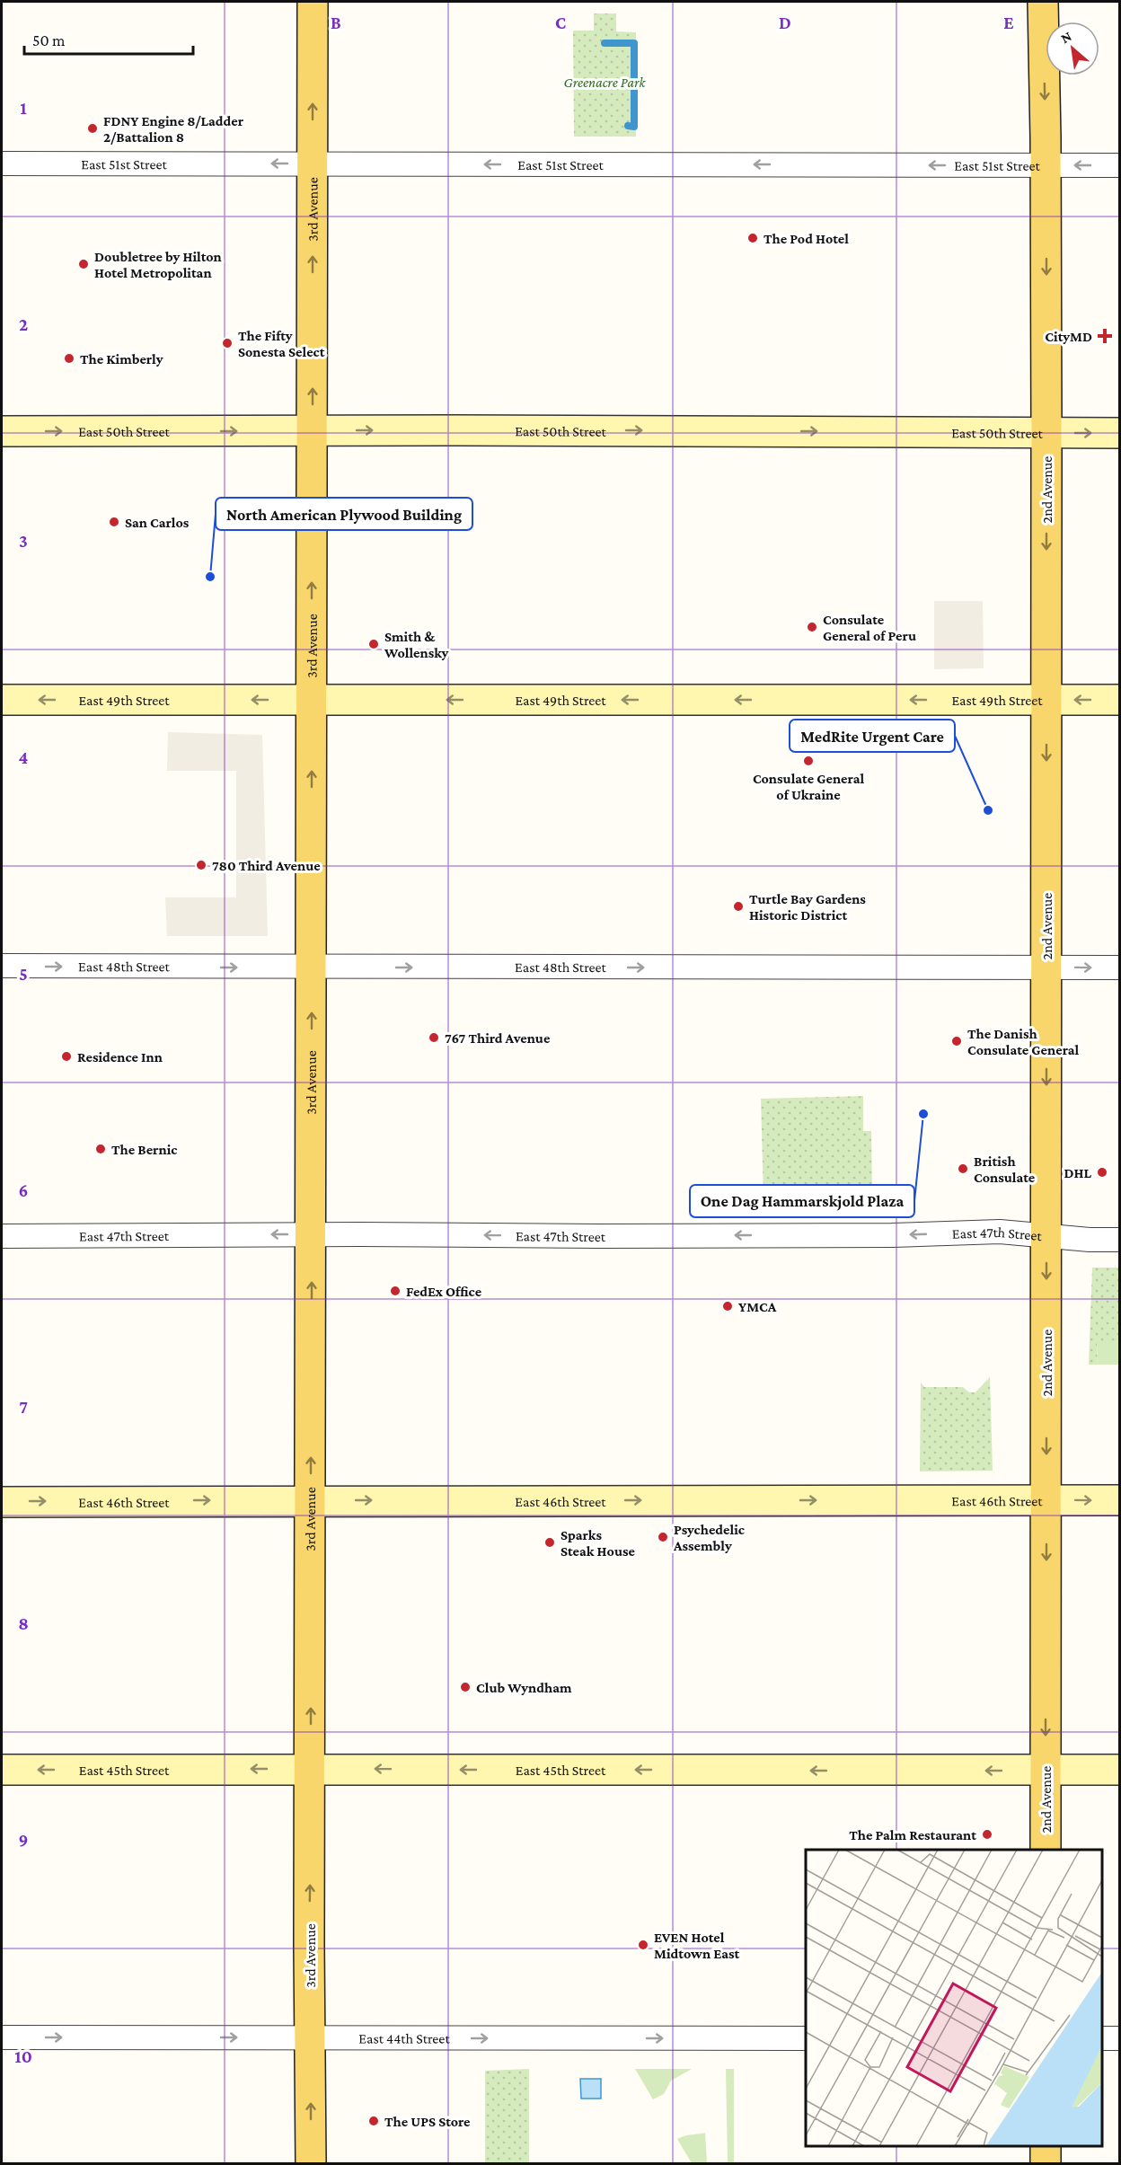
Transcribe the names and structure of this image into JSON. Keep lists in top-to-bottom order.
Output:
{
  "streets": {
    "main road": [
      "3rd Avenue",
      "East 50th Street",
      "2nd Avenue",
      "East 49th Street",
      "East 46th Street",
      "East 45th Street"
    ],
    "street": [
      "East 51st Street",
      "East 48th Street",
      "East 47th Street",
      "East 44th Street"
    ]
  },
  "crossings": [
    ["East 51st Street", "3rd Avenue"],
    ["East 51st Street", "2nd Avenue"],
    ["3rd Avenue", "East 50th Street"],
    ["3rd Avenue", "East 49th Street"],
    ["3rd Avenue", "East 48th Street"],
    ["3rd Avenue", "East 47th Street"],
    ["3rd Avenue", "East 46th Street"],
    ["3rd Avenue", "East 45th Street"],
    ["3rd Avenue", "East 44th Street"],
    ["East 50th Street", "2nd Avenue"],
    ["2nd Avenue", "East 49th Street"],
    ["2nd Avenue", "East 48th Street"],
    ["2nd Avenue", "East 47th Street"],
    ["2nd Avenue", "East 46th Street"],
    ["2nd Avenue", "East 45th Street"]
  ],
  "one_way": [
    "East 51st Street",
    "3rd Avenue",
    "East 50th Street",
    "2nd Avenue",
    "East 49th Street",
    "East 48th Street",
    "East 47th Street",
    "East 46th Street",
    "East 45th Street",
    "East 44th Street"
  ],
  "parks": ["Greenacre Park"],
  "places": {
    "other": [
      "FDNY Engine 8/Ladder 2/Battalion 8",
      "The Pod Hotel",
      "Doubletree by Hilton Hotel Metropolitan",
      "The Fifty Sonesta Select",
      "The Kimberly",
      "San Carlos",
      "North American Plywood Building",
      "Consulate General of Peru",
      "Smith & Wollensky",
      "Consulate General of Ukraine",
      "MedRite Urgent Care",
      "780 Third Avenue",
      "Turtle Bay Gardens Historic District",
      "767 Third Avenue",
      "The Danish Consulate General",
      "Residence Inn",
      "One Dag Hammarskjold Plaza",
      "The Bernic",
      "British Consulate",
      "DHL",
      "FedEx Office",
      "YMCA",
      "Psychedelic Assembly",
      "Sparks Steak House",
      "Club Wyndham",
      "The Palm Restaurant",
      "EVEN Hotel Midtown East",
      "The UPS Store"
    ],
    "health": ["CityMD"]
  },
  "scale_bar": "50 m",
  "north": "top left",
  "grid": {
    "columns": [
      "B",
      "C",
      "D",
      "E"
    ],
    "rows": [
      "1",
      "2",
      "3",
      "4",
      "5",
      "6",
      "7",
      "8",
      "9",
      "10"
    ]
  }
}
